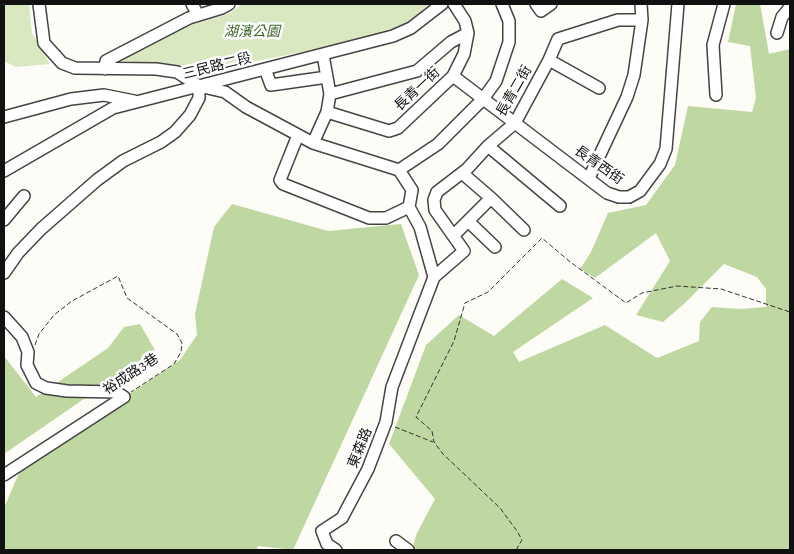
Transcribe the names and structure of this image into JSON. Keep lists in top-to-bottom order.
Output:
{
  "streets": {
    "street": [
      "三民路二段",
      "長青一街",
      "長青二街",
      "長青西街",
      "裕成路3巷",
      "東森路"
    ]
  },
  "crossings": [
    ["長青一街", "長青西街"],
    ["長青二街", "長青西街"]
  ],
  "parks": ["湖濱公園"]
}
